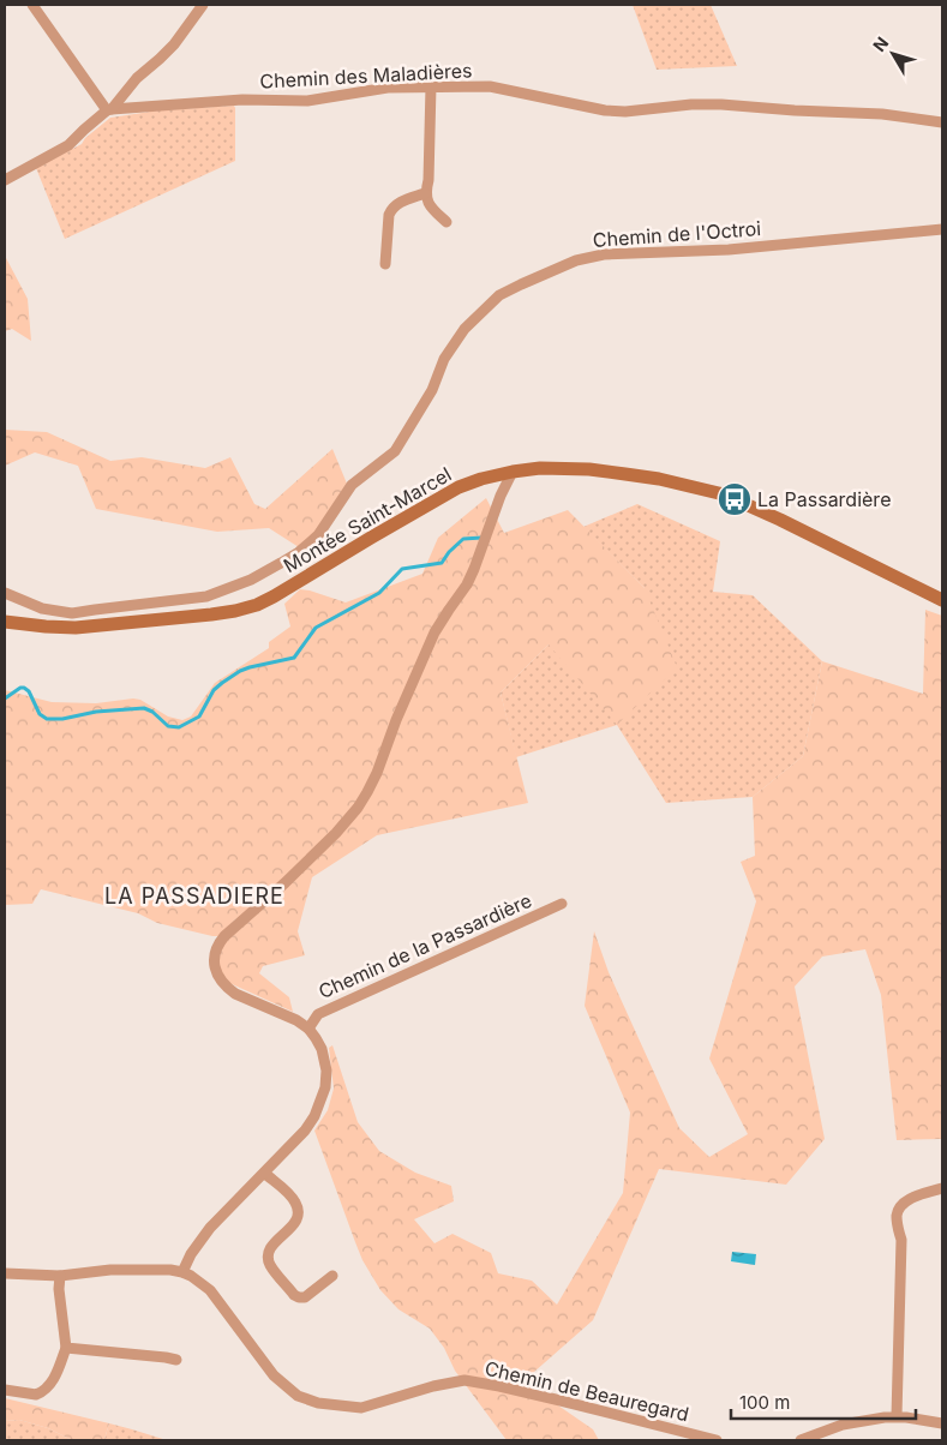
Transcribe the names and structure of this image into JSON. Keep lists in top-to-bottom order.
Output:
{
  "streets": {
    "main road": ["Montée Saint-Marcel"],
    "street": [
      "Chemin des Maladières",
      "Chemin de l'Octroi",
      "Chemin de la Passardière",
      "Chemin de Beauregard"
    ]
  },
  "crossings": [
    ["Chemin de l'Octroi", "Montée Saint-Marcel"],
    ["Montée Saint-Marcel", "Chemin de la Passardière"],
    ["Chemin de la Passardière", "Chemin de Beauregard"]
  ],
  "districts": ["LA PASSADIERE"],
  "places": {
    "bus stop": ["La Passardière"]
  },
  "scale_bar": "100 m",
  "north": "top left"
}
